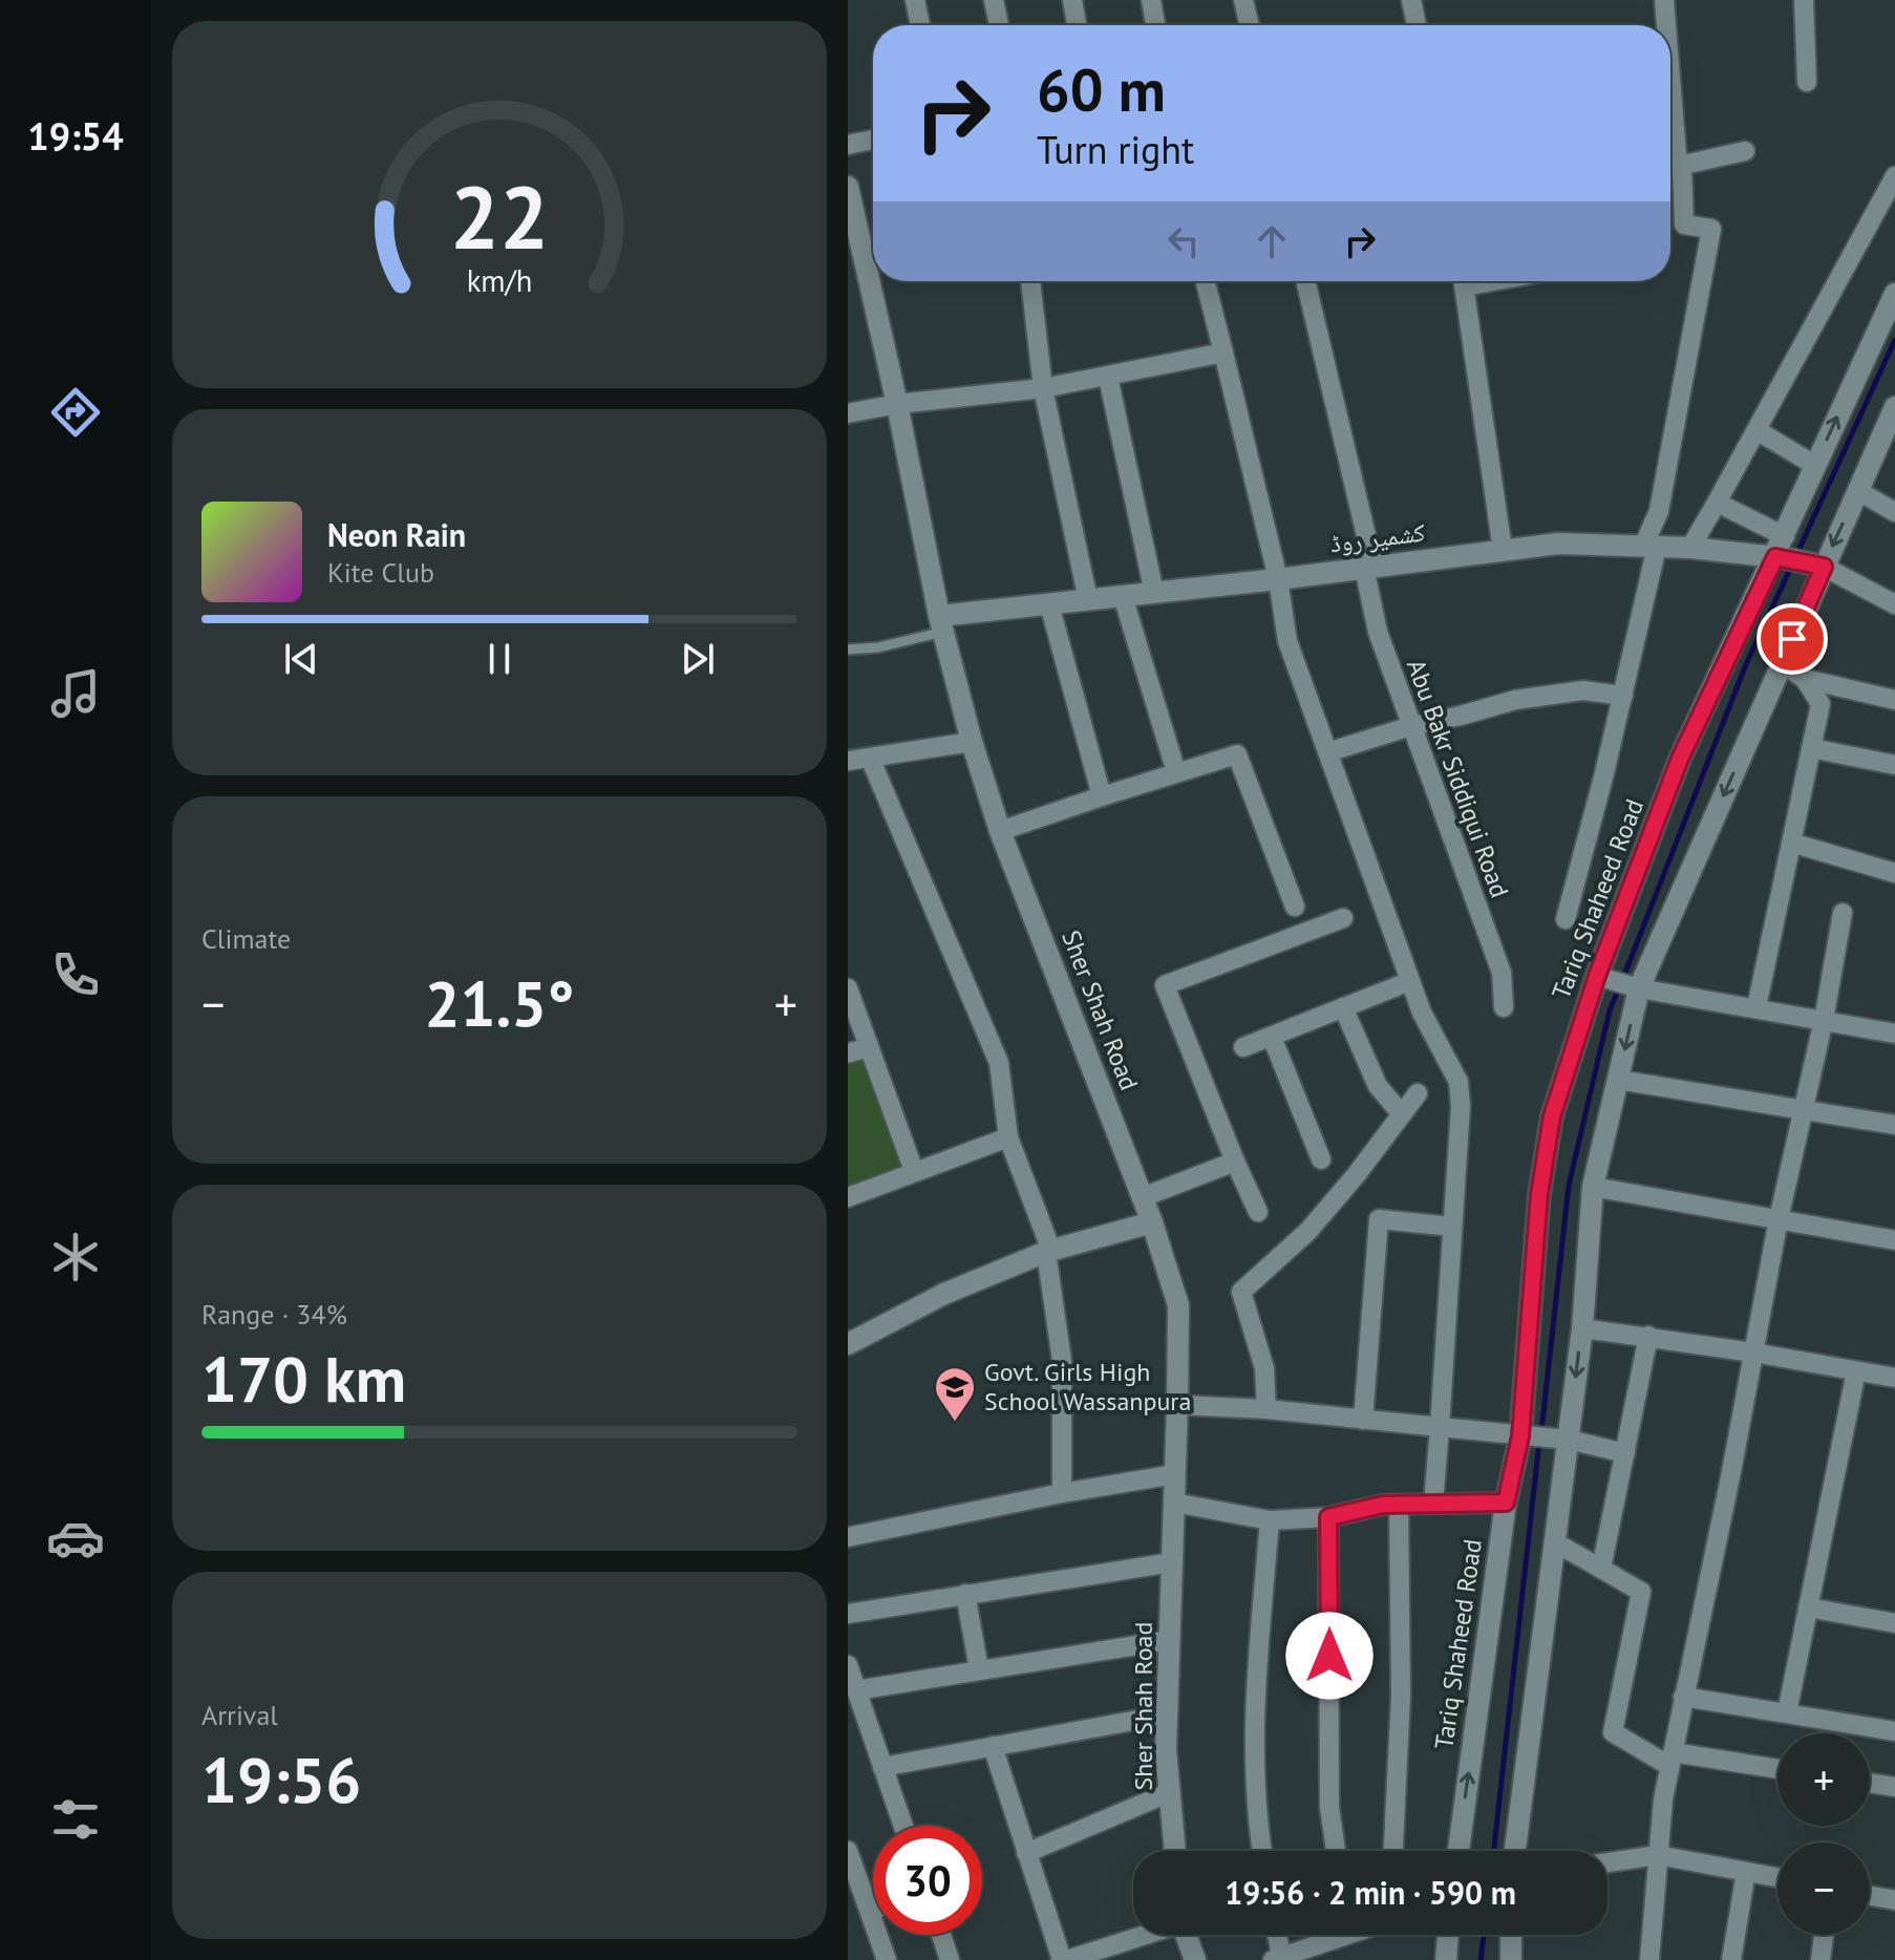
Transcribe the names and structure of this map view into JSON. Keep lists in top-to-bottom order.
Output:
{
  "streets": {
    "main road": ["کشمیر روڈ", "Tariq Shaheed Road", "Sher Shah Road"],
    "street": ["Abu Bakr Siddiqui Road"]
  },
  "crossings": [
    ["کشمیر روڈ", "Abu Bakr Siddiqui Road"],
    ["کشمیر روڈ", "Tariq Shaheed Road"],
    ["کشمیر روڈ", "Sher Shah Road"]
  ],
  "places": {
    "school or university": ["Govt. Girls High School Wassanpura"]
  },
  "page": {
    "tabs": "19:54",
    "turn": ["60 m", "Turn right"],
    "song": ["Neon Rain", "Kite Club"],
    "tile": [
      "Climate",
      ["Range · 34%", "170 km"],
      ["Arrival", "19:56"]
    ],
    "heat": ["−", "21.5°", "+"],
    "map_buttons": ["+", "−"],
    "limit": "30",
    "trip": "19:56 · 2 min · 590 m",
    "gauge": ["22", "km/h"]
  }
}
